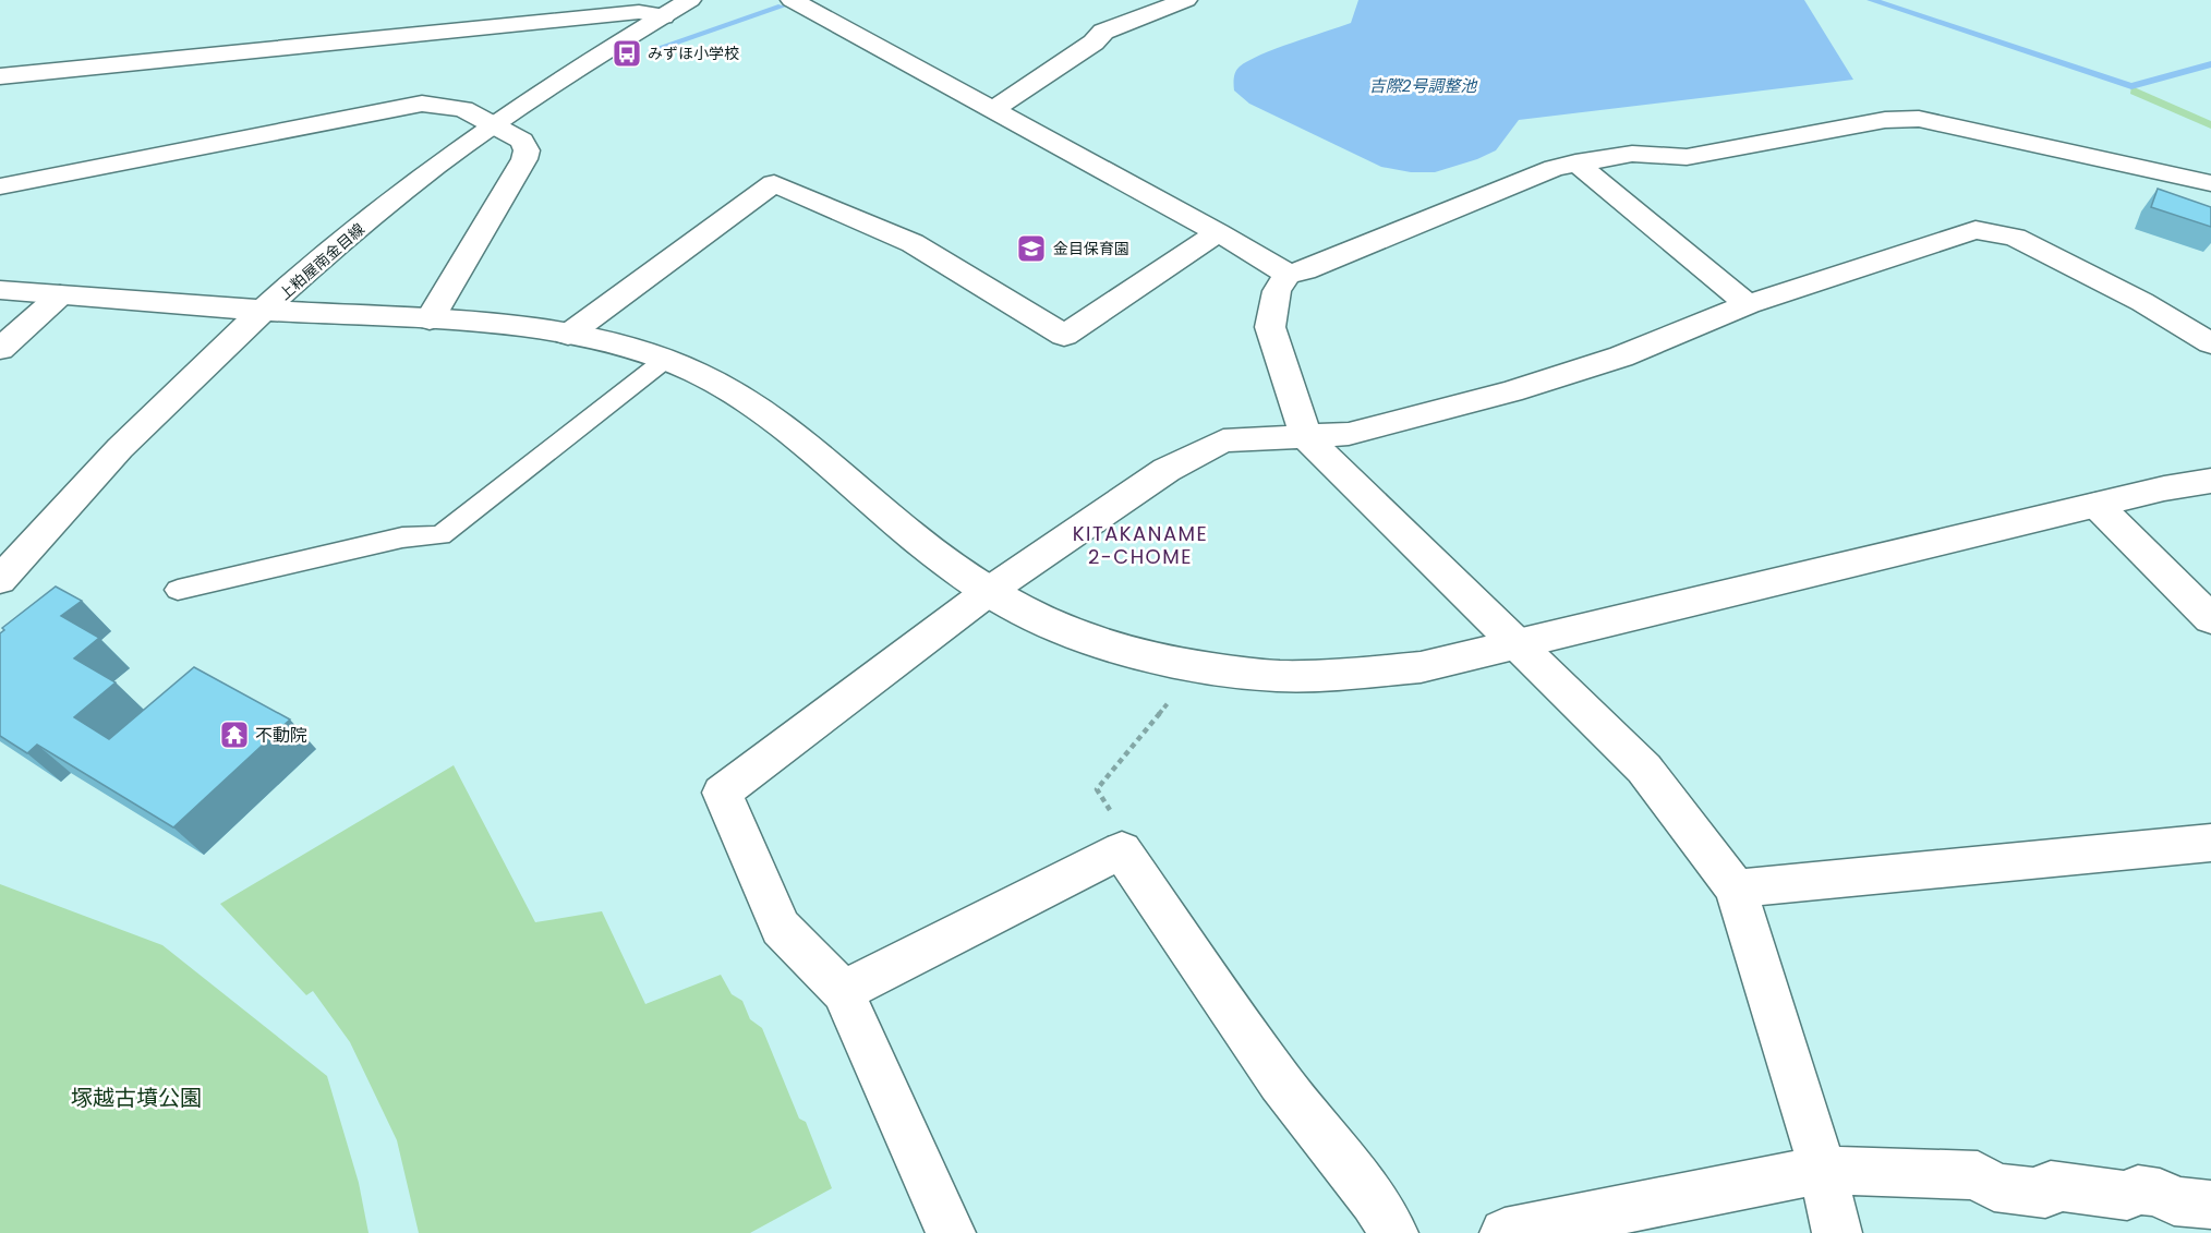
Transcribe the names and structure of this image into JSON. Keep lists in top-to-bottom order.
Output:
{
  "streets": {
    "street": ["上粕屋南金目線"]
  },
  "districts": ["KITAKANAME 2-CHOME"],
  "water": ["吉際2号調整池"],
  "parks": ["塚越古墳公園"],
  "places": {
    "bus stop": ["みずほ小学校"],
    "school or university": ["金目保育園"],
    "temple": ["不動院"]
  }
}
